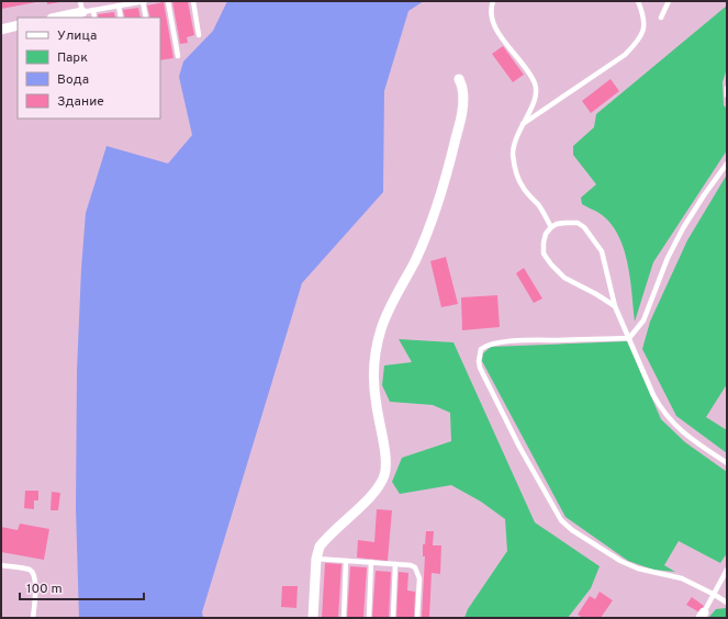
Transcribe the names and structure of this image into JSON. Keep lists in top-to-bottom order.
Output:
{
  "legend": [
    "Улица",
    "Парк",
    "Вода",
    "Здание"
  ],
  "scale_bar": "100 m"
}
